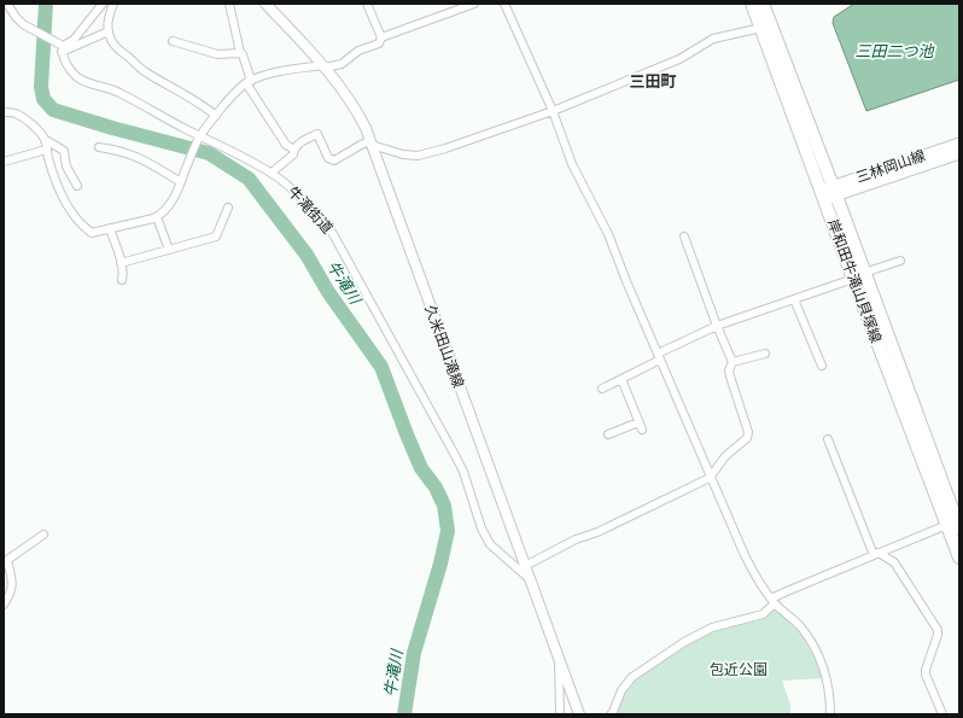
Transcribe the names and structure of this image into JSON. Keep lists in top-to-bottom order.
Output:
{
  "streets": {
    "main road": ["三林岡山線", "岸和田牛滝山貝塚線"],
    "street": ["牛滝街道", "久米田山滝線"]
  },
  "crossings": [
    ["三林岡山線", "岸和田牛滝山貝塚線"],
    ["牛滝街道", "久米田山滝線"]
  ],
  "districts": ["三田町"],
  "water": ["三田二つ池", "牛滝川"],
  "parks": ["包近公園"]
}
